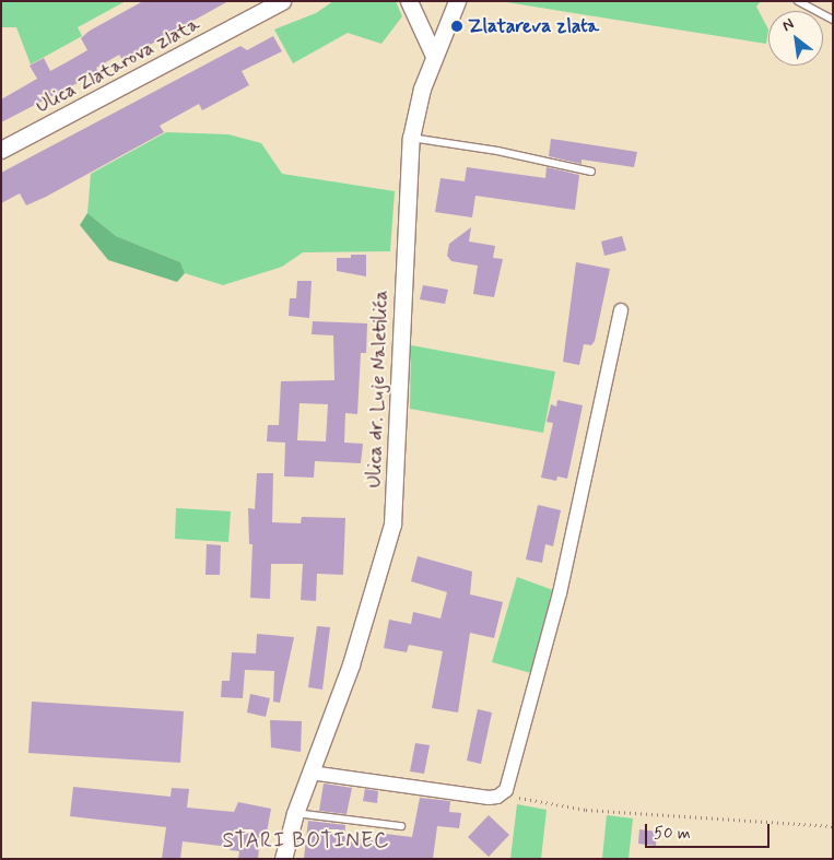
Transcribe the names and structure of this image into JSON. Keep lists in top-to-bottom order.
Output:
{
  "streets": {
    "street": ["Ulica Zlatarova zlata", "Ulica dr. Luje Naletilića"]
  },
  "districts": ["STARI BOTINEC"],
  "places": ["Zlatareva zlata"],
  "scale_bar": "50 m",
  "north": "top left"
}
